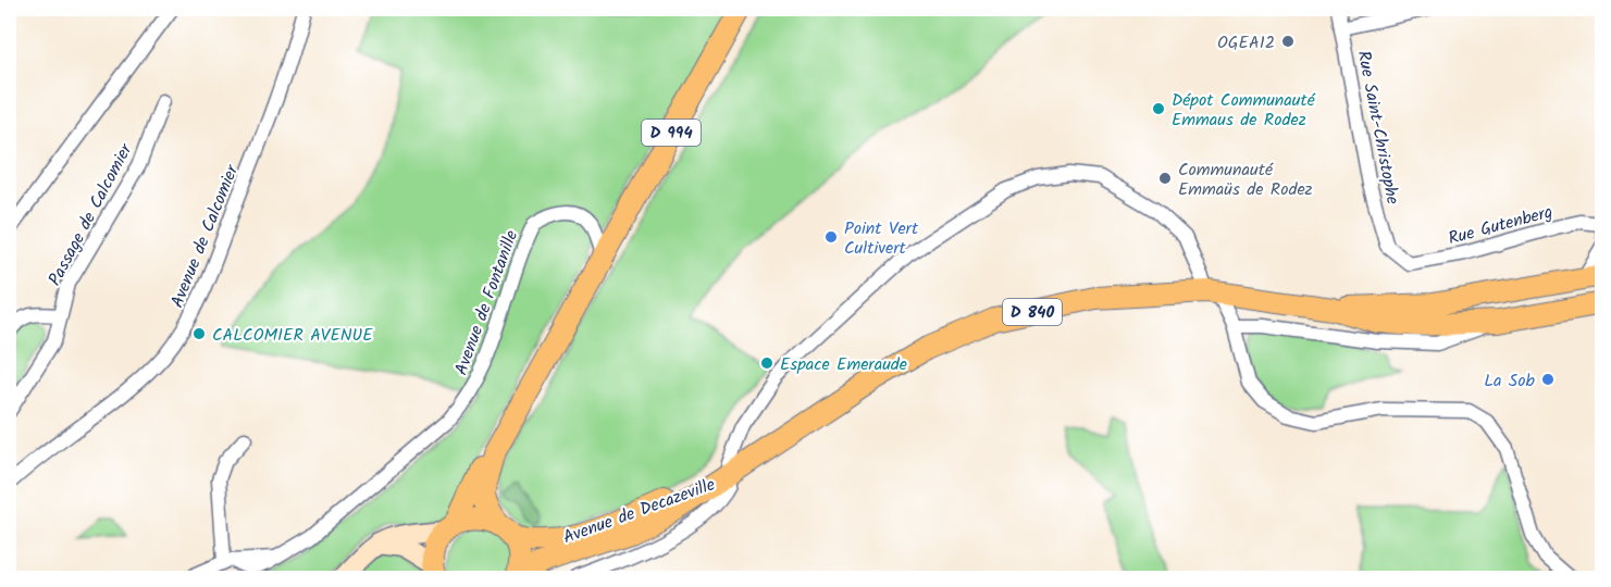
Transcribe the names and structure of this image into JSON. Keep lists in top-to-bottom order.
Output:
{
  "streets": {
    "main road": ["D 994", "D 840", "Avenue de Decazeville"],
    "street": [
      "Rue Saint-Christophe",
      "Passage de Calcomier",
      "Rue Gutenberg",
      "Avenue de Calcomier",
      "Avenue de Fontanille"
    ]
  },
  "crossings": [
    ["Rue Saint-Christophe", "Rue Gutenberg"],
    ["D 994", "Avenue de Fontanille"],
    ["D 994", "Avenue de Decazeville"]
  ],
  "places": [
    "OGEA12",
    "Dépot Communauté Emmaus de Rodez",
    "Communauté Emmaüs de Rodez",
    "Point Vert Cultivert",
    "CALCOMIER AVENUE",
    "Espace Emeraude",
    "La Sob"
  ]
}
